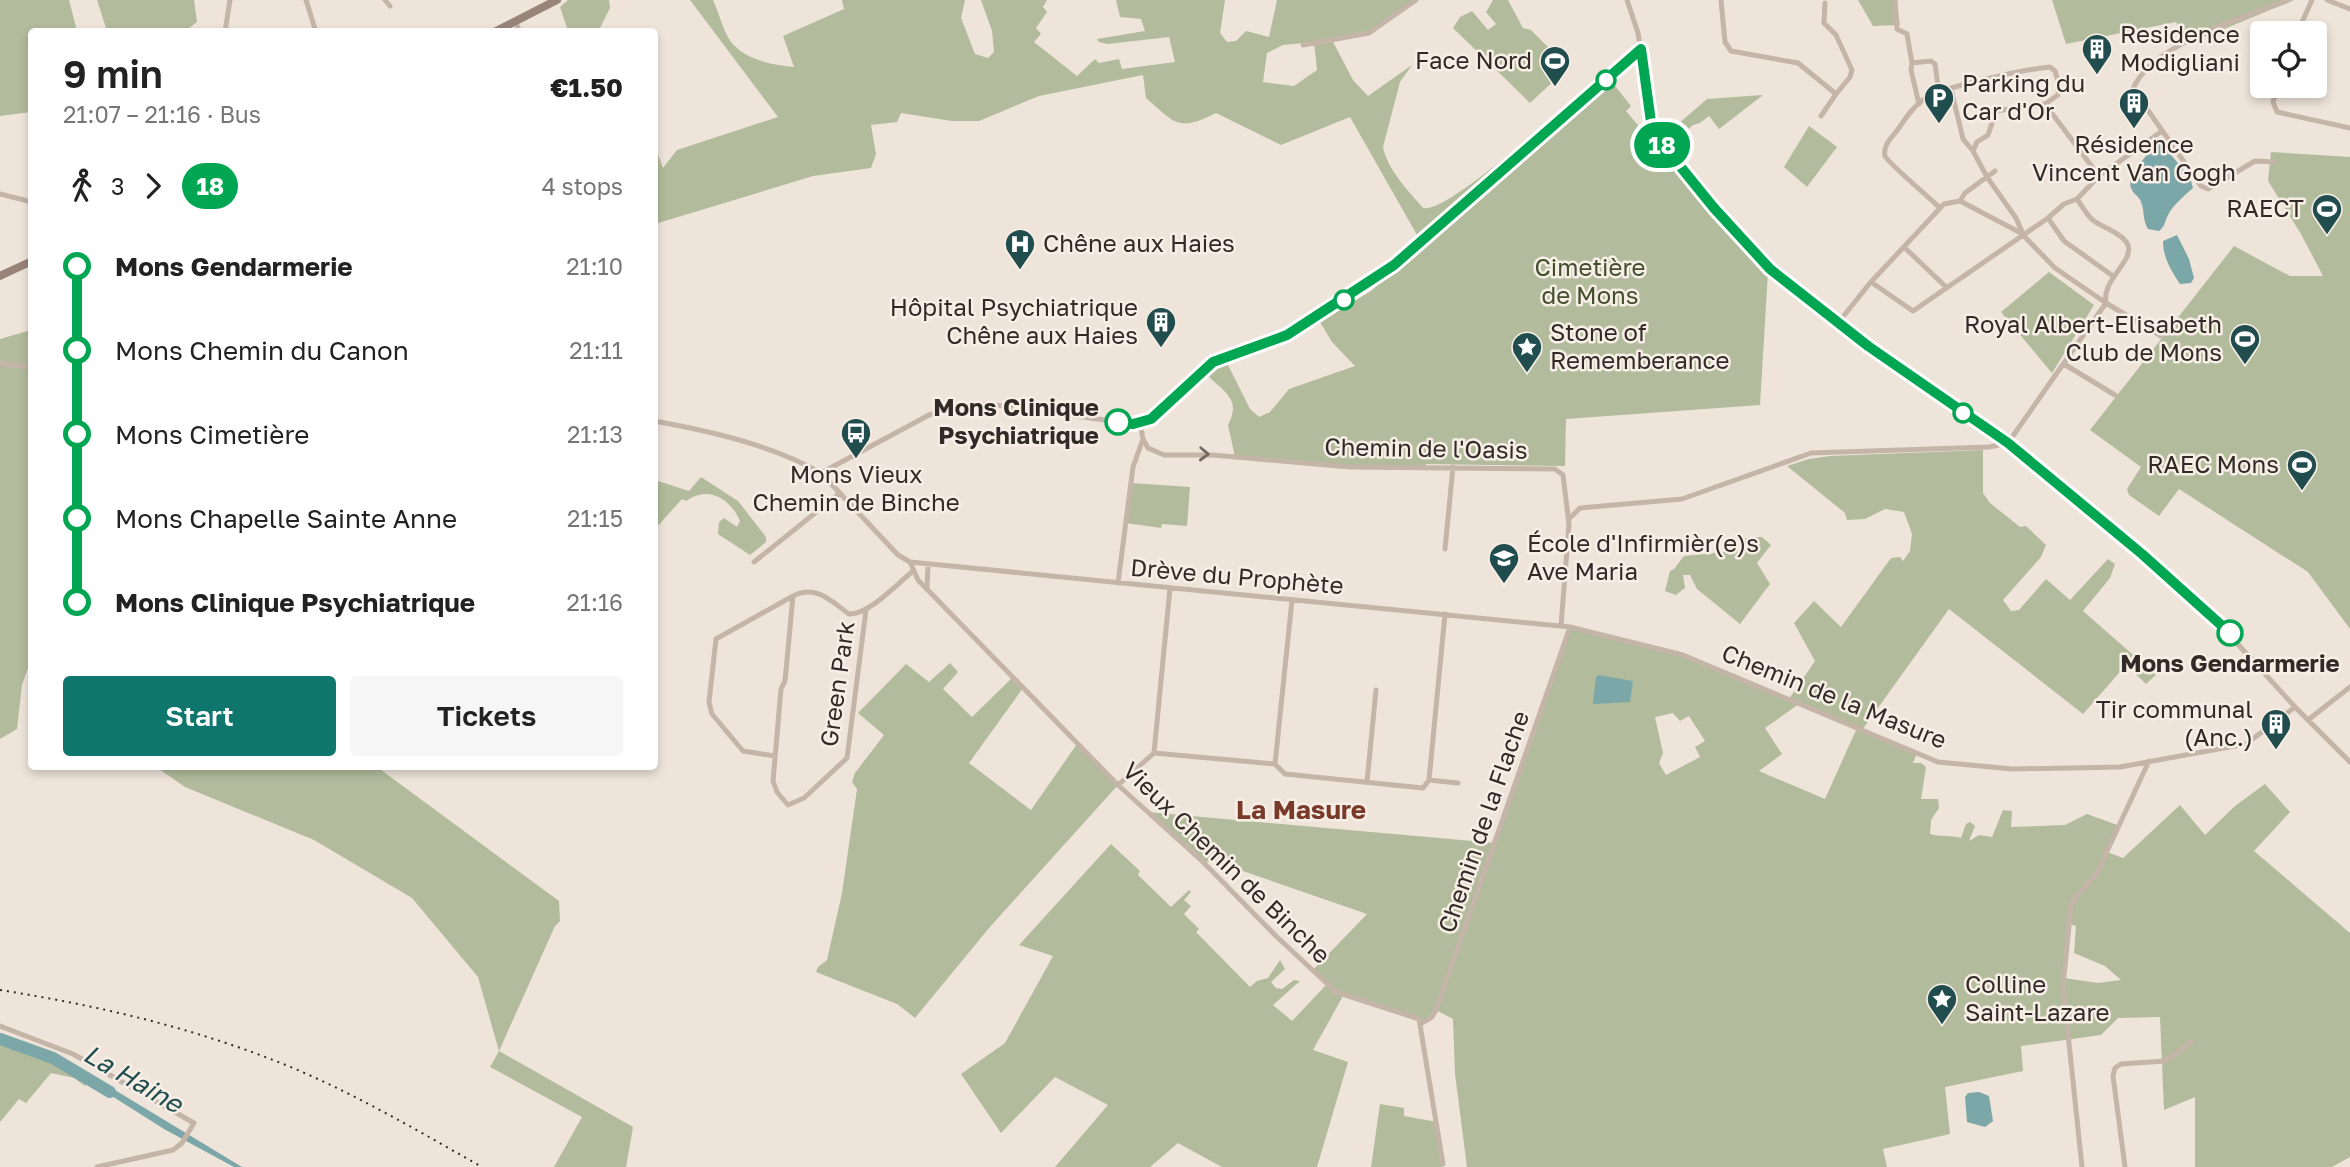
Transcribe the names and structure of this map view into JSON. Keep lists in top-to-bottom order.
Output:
{
  "streets": {
    "street": [
      "Chemin de l'Oasis",
      "Drève du Prophète",
      "Green Park",
      "Chemin de la Masure",
      "Chemin de la Flache",
      "Vieux Chemin de Binche"
    ]
  },
  "crossings": [
    ["Chemin de l'Oasis", "Drève du Prophète"],
    ["Chemin de l'Oasis", "Chemin de la Masure"],
    ["Drève du Prophète", "Chemin de la Masure"],
    ["Drève du Prophète", "Vieux Chemin de Binche"],
    ["Green Park", "Vieux Chemin de Binche"],
    ["Chemin de la Masure", "Chemin de la Flache"],
    ["Chemin de la Flache", "Vieux Chemin de Binche"]
  ],
  "one_way": ["Chemin de l'Oasis"],
  "districts": ["La Masure"],
  "water": ["La Haine"],
  "parks": ["Cimetière de Mons"],
  "places": {
    "building": [
      "Residence Modigliani",
      "Résidence Vincent Van Gogh",
      "Hôpital Psychiatrique Chêne aux Haies",
      "Tir communal (Anc.)"
    ],
    "sports": [
      "Face Nord",
      "RAECT",
      "Royal Albert-Elisabeth Club de Mons",
      "RAEC Mons"
    ],
    "parking": ["Parking du Car d'Or"],
    "hospital": ["Chêne aux Haies"],
    "place": ["Stone of Rememberance", "Colline Saint-Lazare"],
    "other": ["Mons Clinique Psychiatrique", "Mons Gendarmerie"],
    "bus stop": ["Mons Vieux Chemin de Binche"],
    "school or university": ["École d'Infirmièr(e)s Ave Maria"]
  },
  "lines": ["bus line 18"],
  "page": {
    "on_map": "18",
    "heading": ["9 min", "21:07 – 21:16 · Bus", "€1.50"],
    "legs": ["3", "18", "4 stops"],
    "list": [
      {
        "name": "Mons Gendarmerie",
        "value": "21:10"
      },
      {
        "name": "Mons Chemin du Canon",
        "value": "21:11"
      },
      {
        "name": "Mons Cimetière",
        "value": "21:13"
      },
      {
        "name": "Mons Chapelle Sainte Anne",
        "value": "21:15"
      },
      {
        "name": "Mons Clinique Psychiatrique",
        "value": "21:16"
      }
    ],
    "buttons": ["Start", "Tickets"]
  }
}
